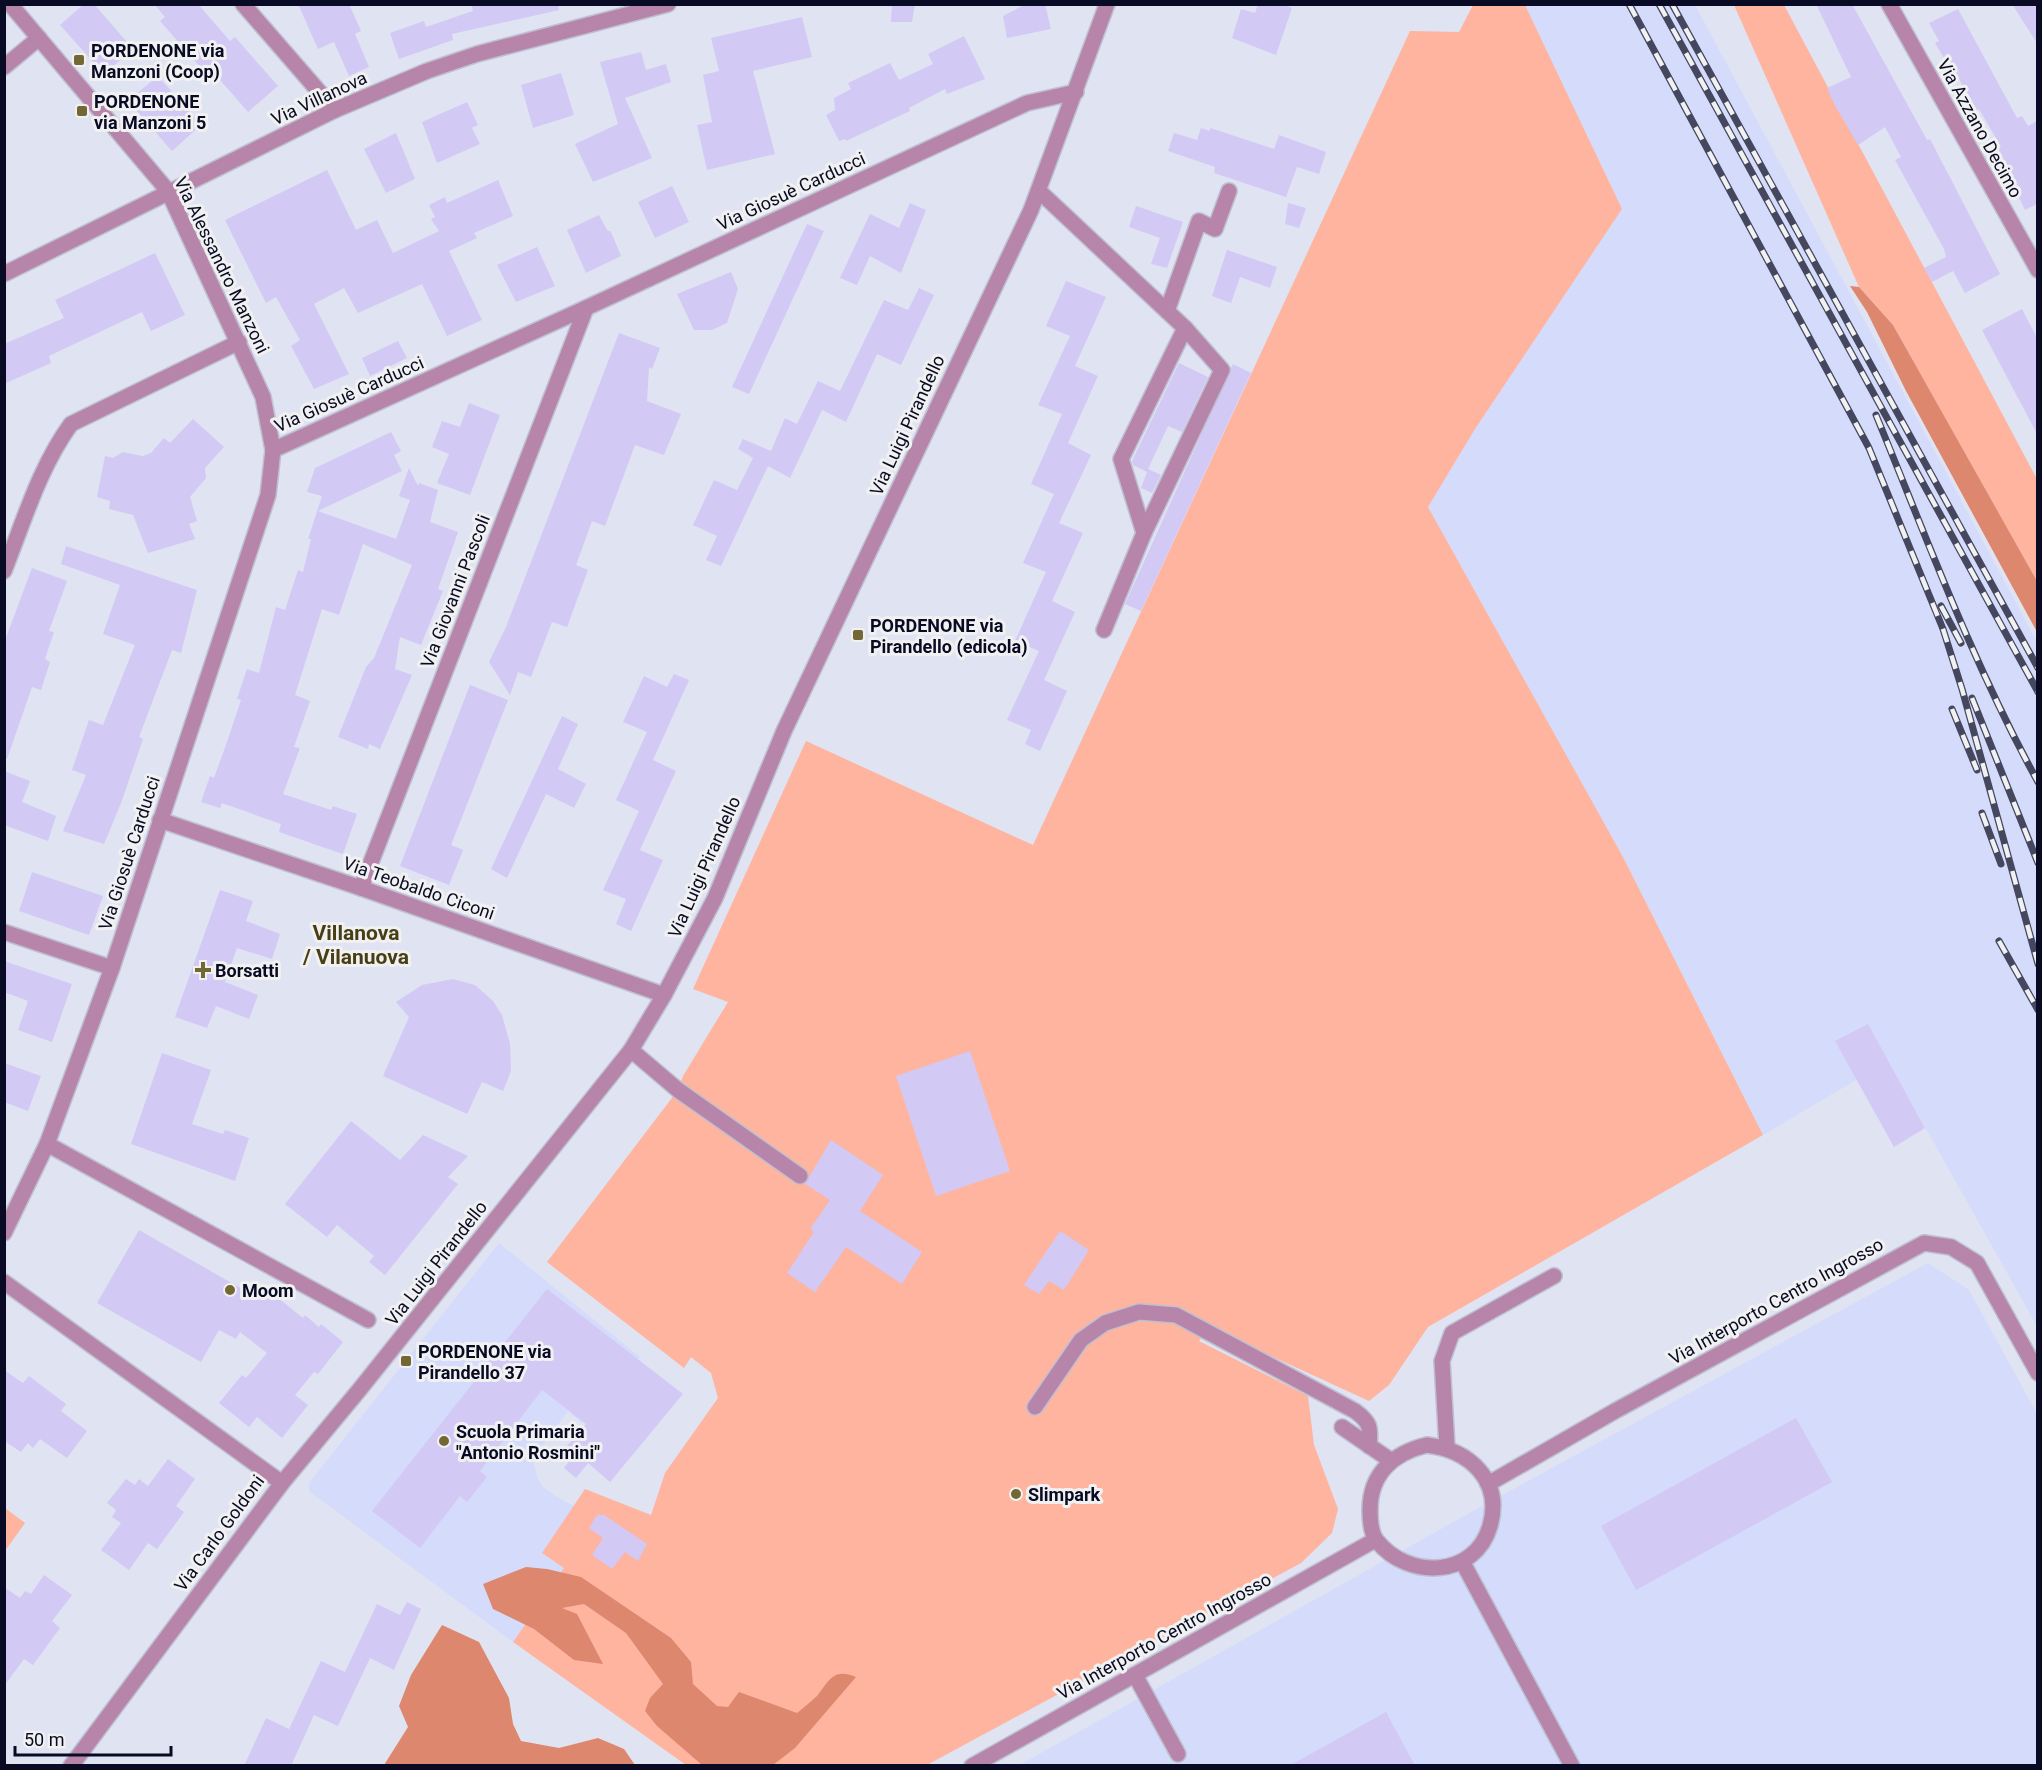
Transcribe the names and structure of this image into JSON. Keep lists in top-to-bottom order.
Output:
{
  "streets": {
    "street": [
      "Via Villanova",
      "Via Azzano Decimo",
      "Via Giosuè Carducci",
      "Via Alessandro Manzoni",
      "Via Luigi Pirandello",
      "Via Giovanni Pascoli",
      "Via Teobaldo Ciconi",
      "Via Interporto Centro Ingrosso",
      "Via Carlo Goldoni"
    ]
  },
  "crossings": [
    ["Via Villanova", "Via Alessandro Manzoni"],
    ["Via Giosuè Carducci", "Via Alessandro Manzoni"],
    ["Via Giosuè Carducci", "Via Luigi Pirandello"],
    ["Via Giosuè Carducci", "Via Giovanni Pascoli"],
    ["Via Giosuè Carducci", "Via Teobaldo Ciconi"],
    ["Via Luigi Pirandello", "Via Teobaldo Ciconi"],
    ["Via Luigi Pirandello", "Via Carlo Goldoni"],
    ["Via Giovanni Pascoli", "Via Teobaldo Ciconi"]
  ],
  "districts": ["Villanova / Vilanuova"],
  "places": {
    "transit": [
      "PORDENONE via Manzoni (Coop)",
      "PORDENONE via Manzoni 5",
      "PORDENONE via Pirandello (edicola)",
      "PORDENONE via Pirandello 37"
    ],
    "health": ["Borsatti"],
    "other": ["Moom", "Scuola Primaria \"Antonio Rosmini\"", "Slimpark"]
  },
  "scale_bar": "50 m"
}
